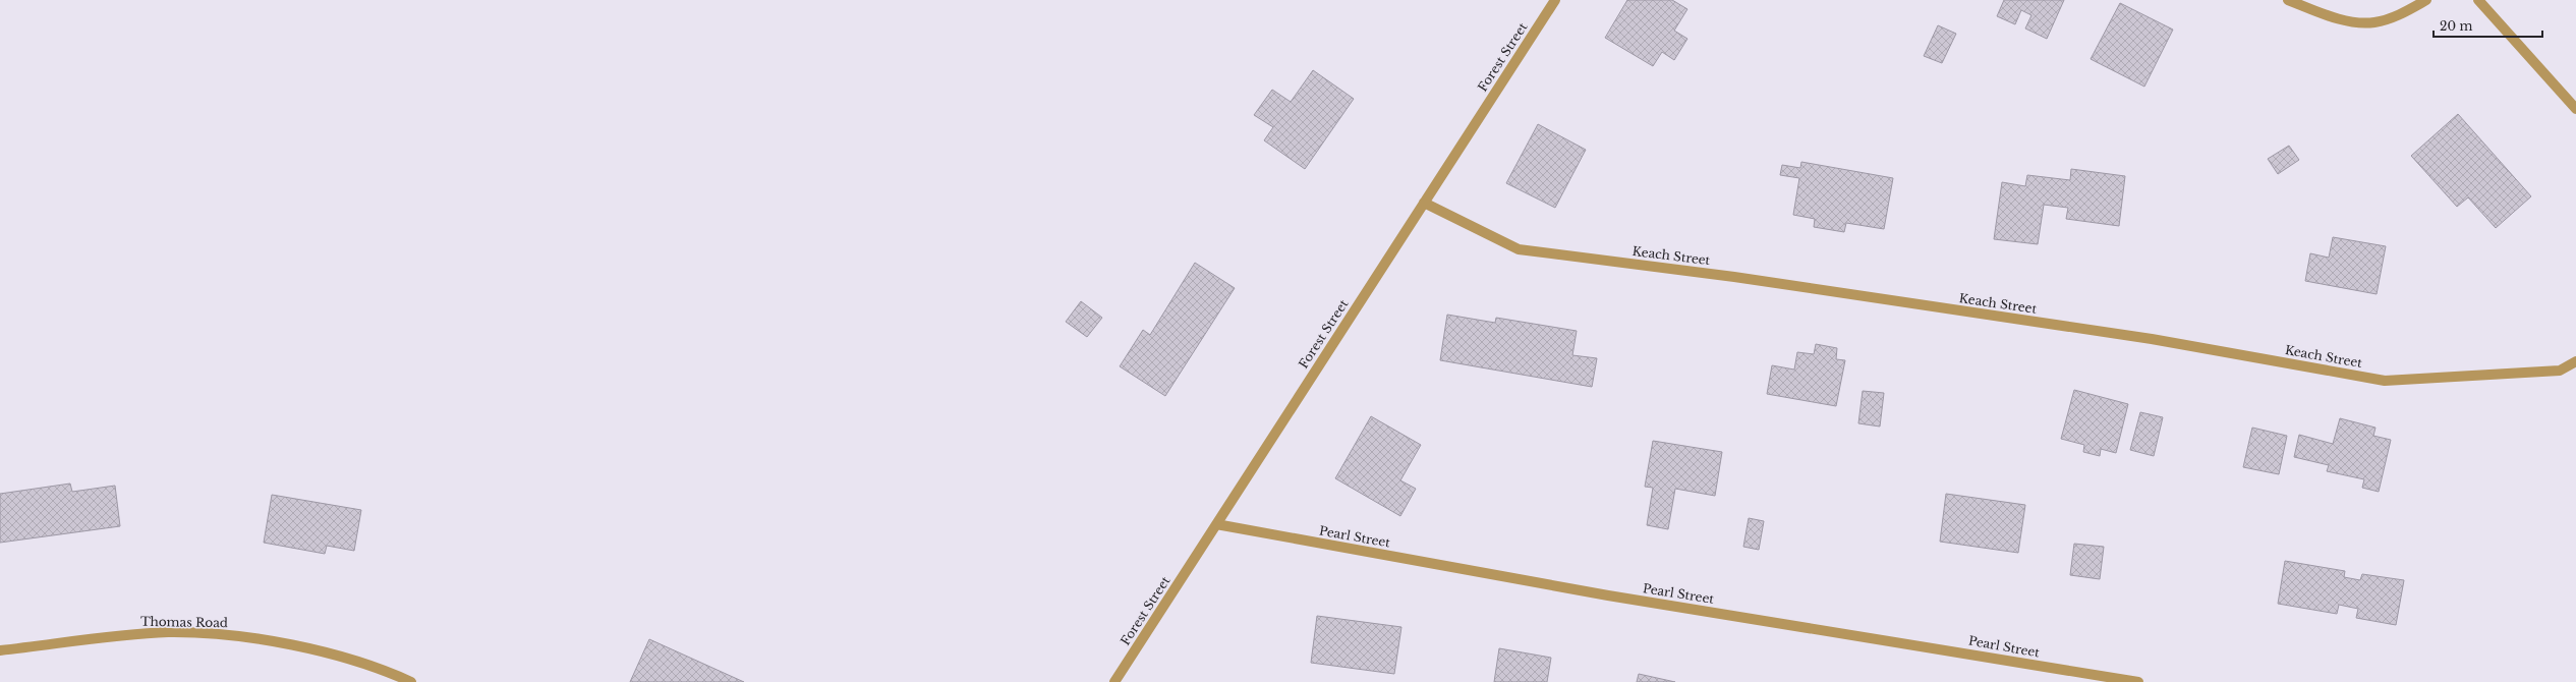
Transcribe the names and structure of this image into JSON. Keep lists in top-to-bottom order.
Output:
{
  "streets": {
    "street": [
      "Forest Street",
      "Keach Street",
      "Pearl Street",
      "Thomas Road"
    ]
  },
  "crossings": [
    ["Forest Street", "Keach Street"],
    ["Forest Street", "Pearl Street"]
  ],
  "scale_bar": "20 m"
}
